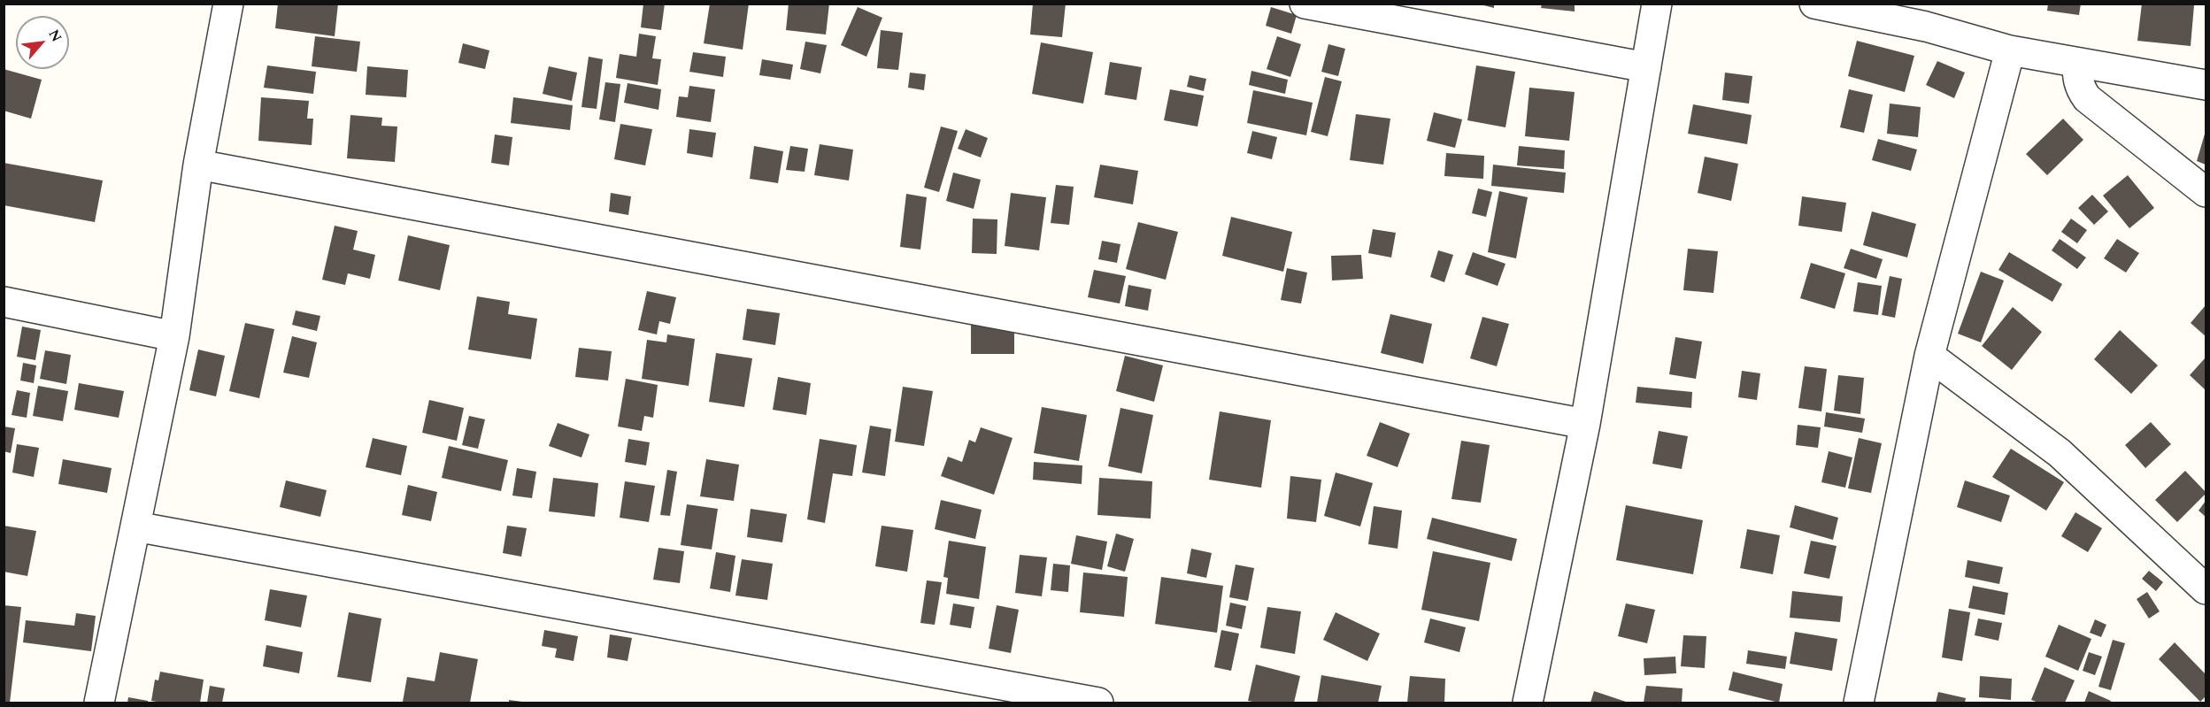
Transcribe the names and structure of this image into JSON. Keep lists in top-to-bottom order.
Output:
{
  "north": "top right"
}
